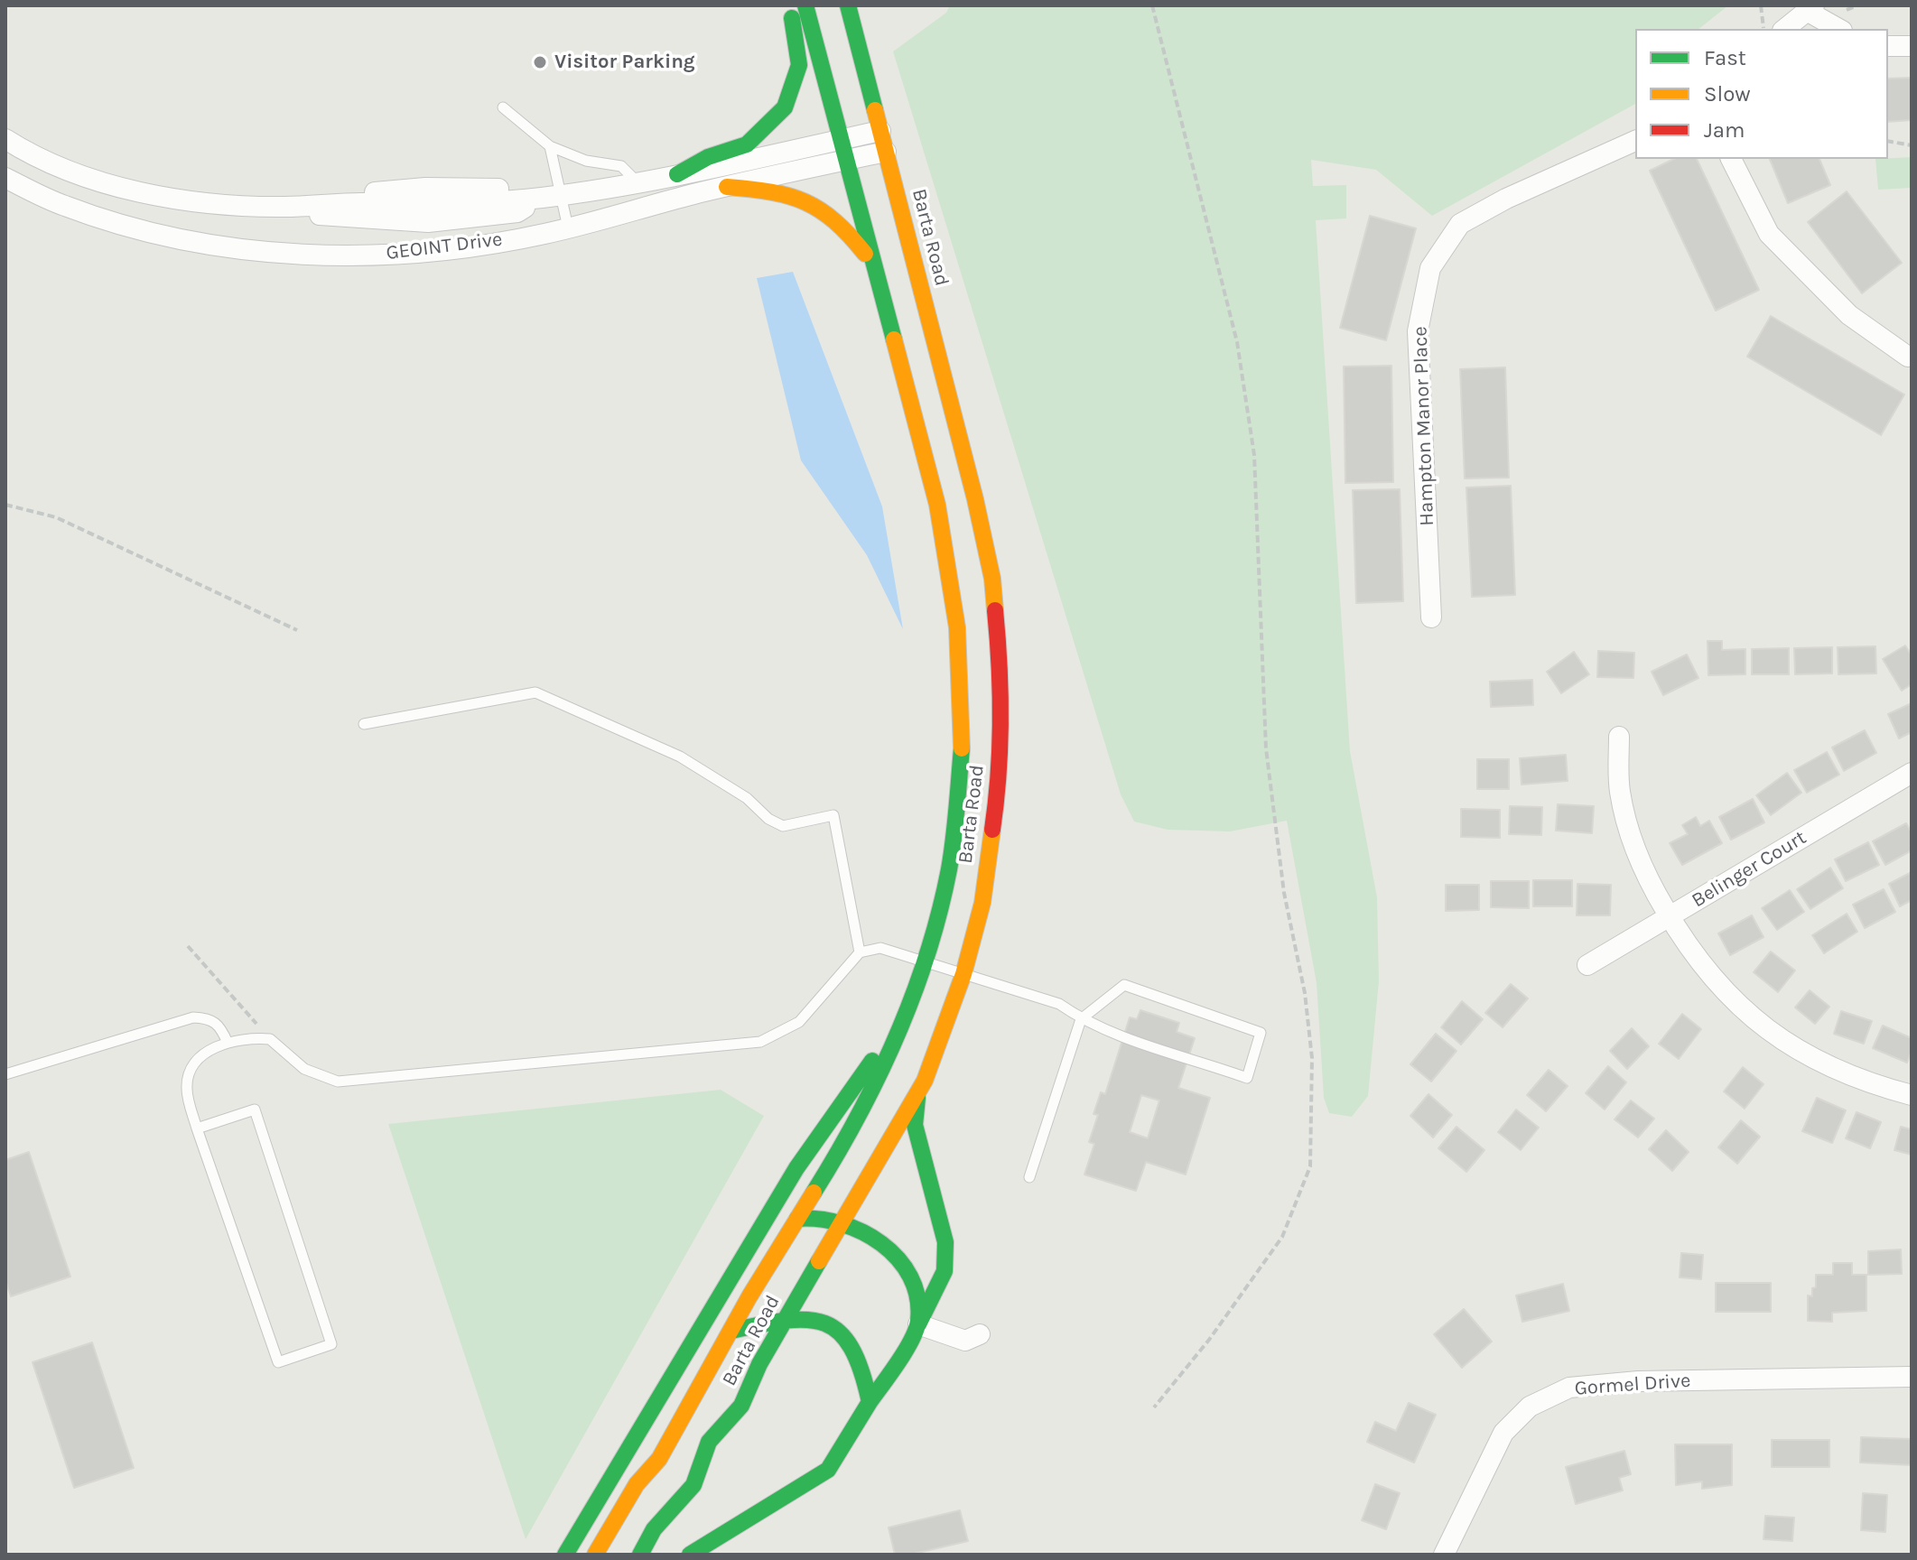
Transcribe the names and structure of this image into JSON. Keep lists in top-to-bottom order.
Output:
{
  "streets": {
    "street": [
      "Barta Road",
      "GEOINT Drive",
      "Hampton Manor Place",
      "Belinger Court",
      "Gormel Drive"
    ]
  },
  "crossings": [
    ["Barta Road", "GEOINT Drive"]
  ],
  "places": ["Visitor Parking"],
  "legend": ["Fast", "Slow", "Jam"]
}
